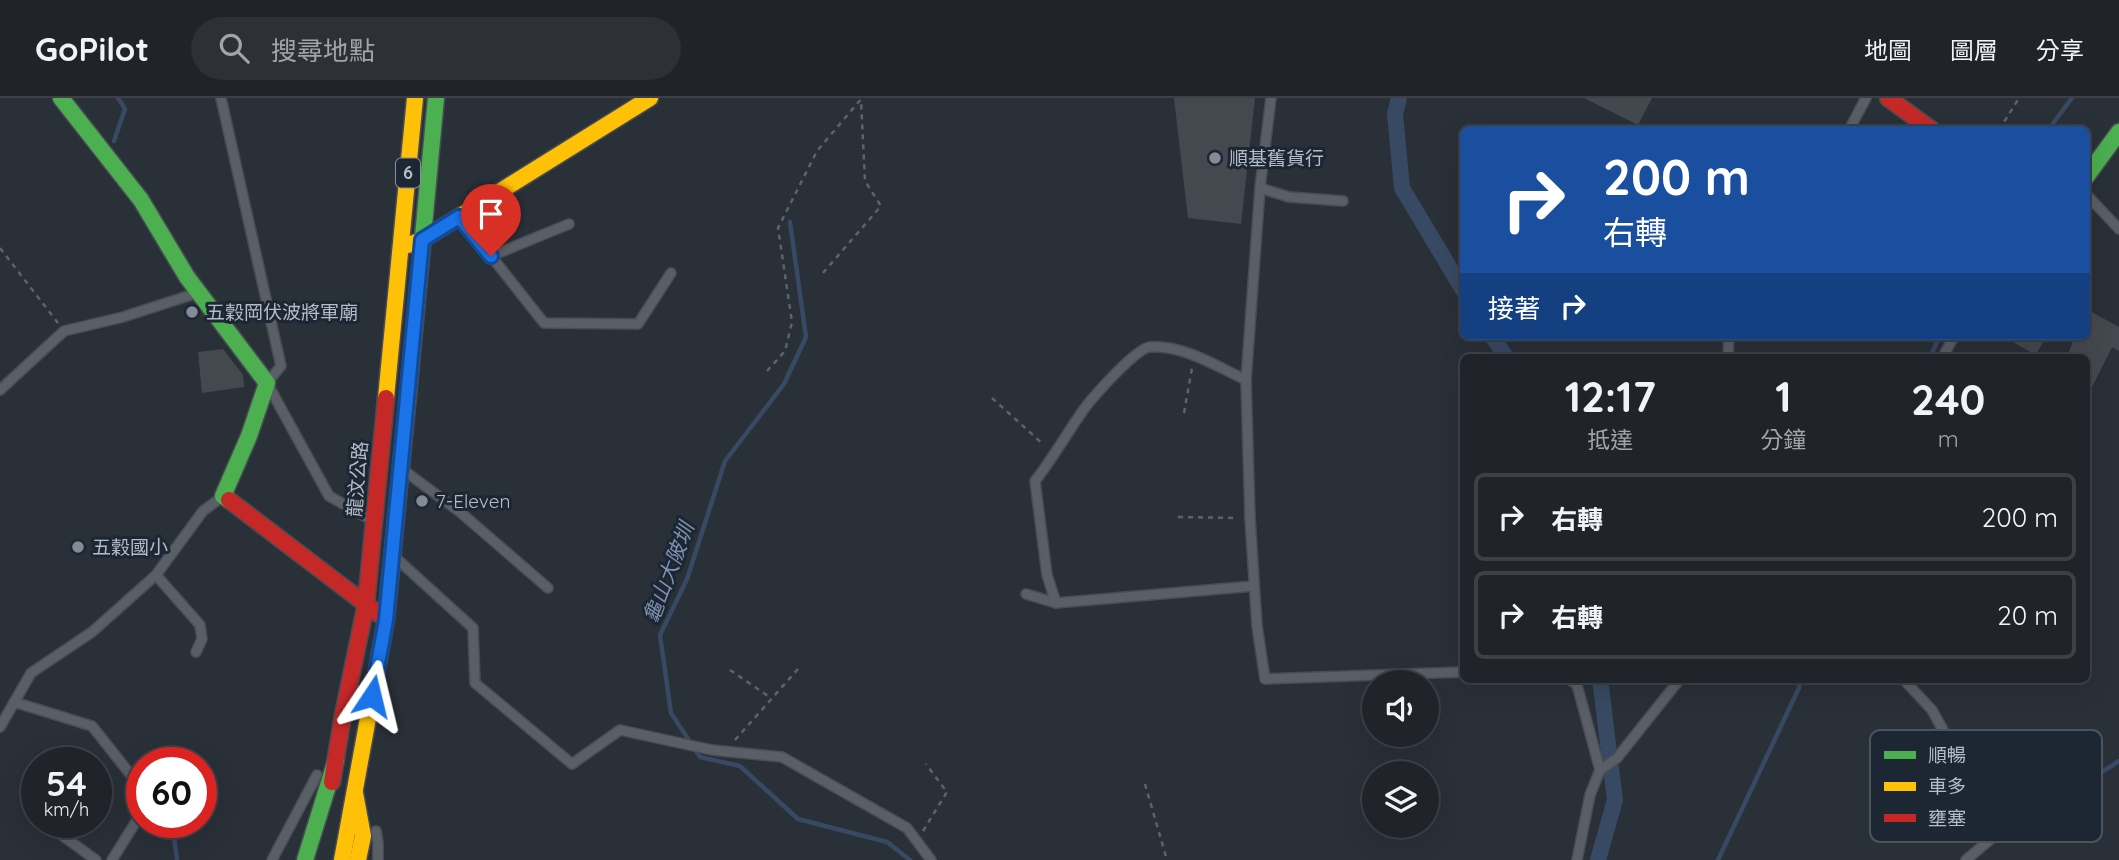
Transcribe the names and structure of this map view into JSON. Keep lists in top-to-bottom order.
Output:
{
  "streets": {
    "main road": ["6", "龍汶公路"]
  },
  "water": ["龜山大陂圳"],
  "places": [
    "順基舊貨行",
    "五穀岡伏波將軍廟",
    "7-Eleven",
    "五穀國小"
  ],
  "legend": ["順暢", "車多", "壅塞"],
  "page": {
    "header": "GoPilot",
    "search": "搜尋地點",
    "nav": ["地圖", "圖層", "分享"],
    "turn": ["200 m", "右轉"],
    "then": "接著",
    "eta": [
      "12:17",
      "抵達",
      "1",
      "分鐘",
      "240",
      "m"
    ],
    "list": [
      {
        "name": "右轉",
        "value": "200 m"
      },
      {
        "name": "右轉",
        "value": "20 m"
      }
    ],
    "speed": "54 km/h",
    "limit": "60"
  }
}
